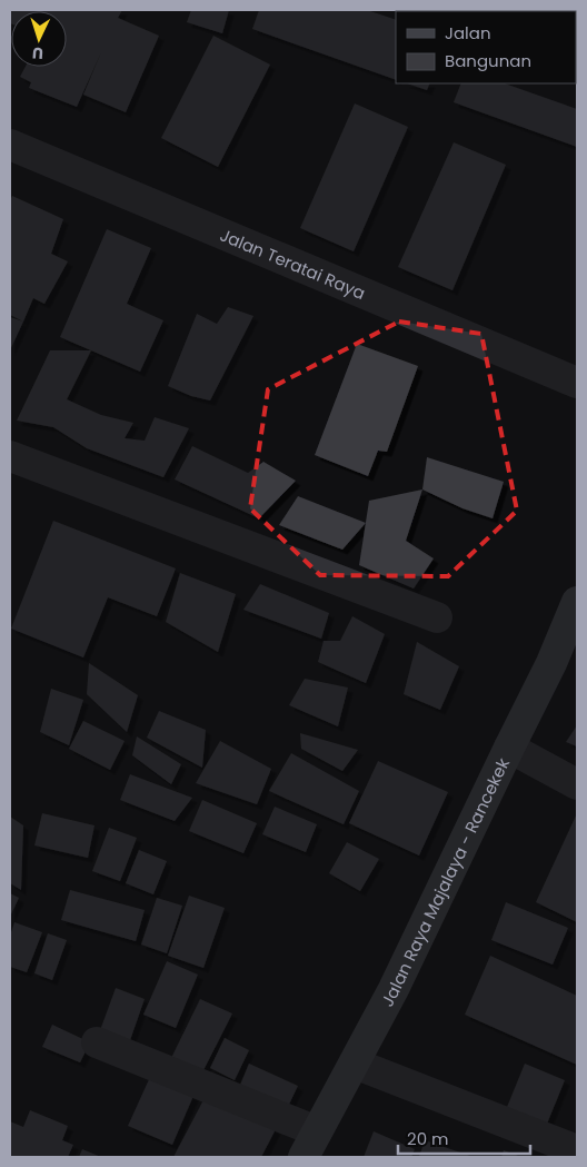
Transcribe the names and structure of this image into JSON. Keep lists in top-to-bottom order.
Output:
{
  "streets": {
    "main road": ["Jalan Raya Majalaya - Rancekek"],
    "street": ["Jalan Teratai Raya"]
  },
  "legend": ["Jalan", "Bangunan"],
  "scale_bar": "20 m",
  "north": "bottom"
}
